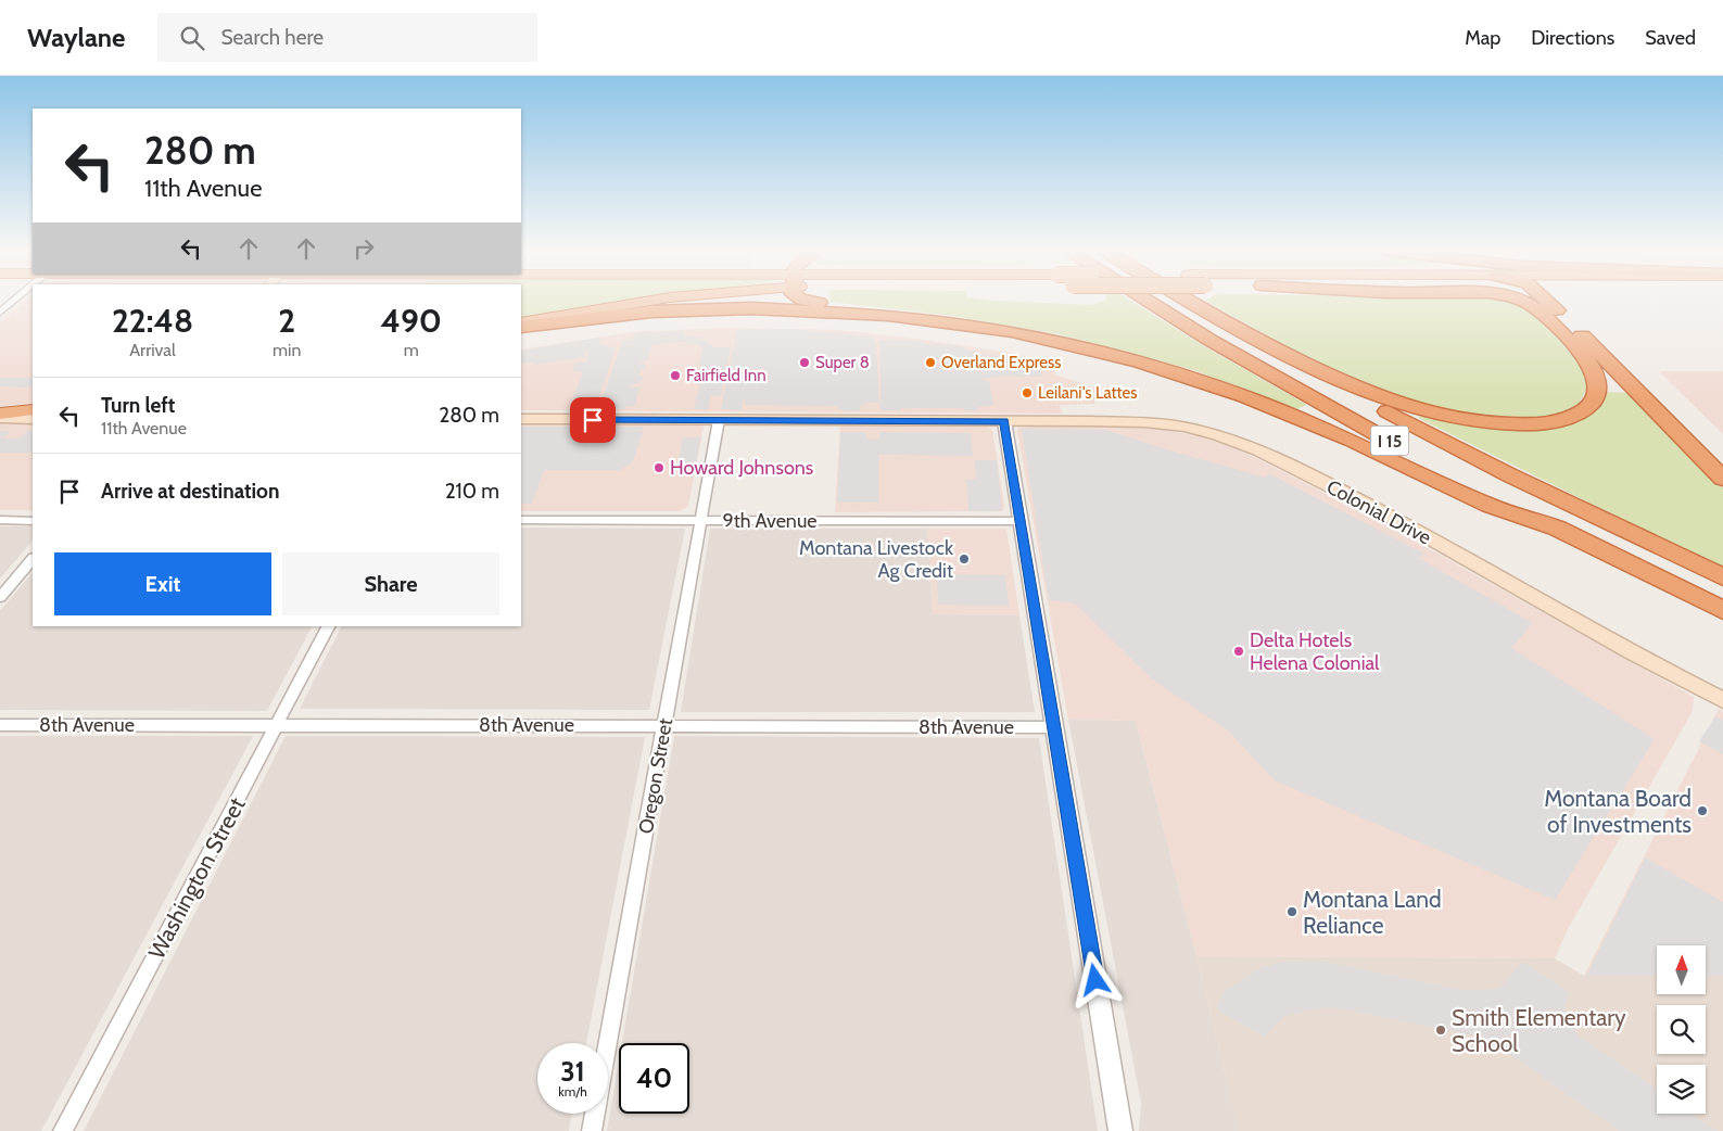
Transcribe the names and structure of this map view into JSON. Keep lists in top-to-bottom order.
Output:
{
  "streets": {
    "highway": ["I 15"],
    "main road": ["Colonial Drive"],
    "street": [
      "9th Avenue",
      "8th Avenue",
      "Oregon Street",
      "Washington Street"
    ]
  },
  "crossings": [
    ["Colonial Drive", "Oregon Street"],
    ["9th Avenue", "Oregon Street"],
    ["8th Avenue", "Oregon Street"],
    ["8th Avenue", "Washington Street"]
  ],
  "places": [
    "Super 8",
    "Overland Express",
    "Fairfield Inn",
    "Leilani's Lattes",
    "Howard Johnsons",
    "Montana Livestock Ag Credit",
    "Delta Hotels Helena Colonial",
    "Montana Board of Investments",
    "Montana Land Reliance",
    "Smith Elementary School"
  ],
  "north": "top",
  "page": {
    "header": "Waylane",
    "search": "Search here",
    "nav": ["Map", "Directions", "Saved"],
    "turn": ["280 m", "11th Avenue"],
    "eta": [
      "22:48",
      "Arrival",
      "2",
      "min",
      "490",
      "m"
    ],
    "list": [
      {
        "name": "Turn left",
        "note": "11th Avenue",
        "value": "280 m"
      },
      {
        "name": "Arrive at destination",
        "value": "210 m"
      }
    ],
    "buttons": ["Exit", "Share"],
    "speed": "31 km/h",
    "limit": "40"
  }
}
